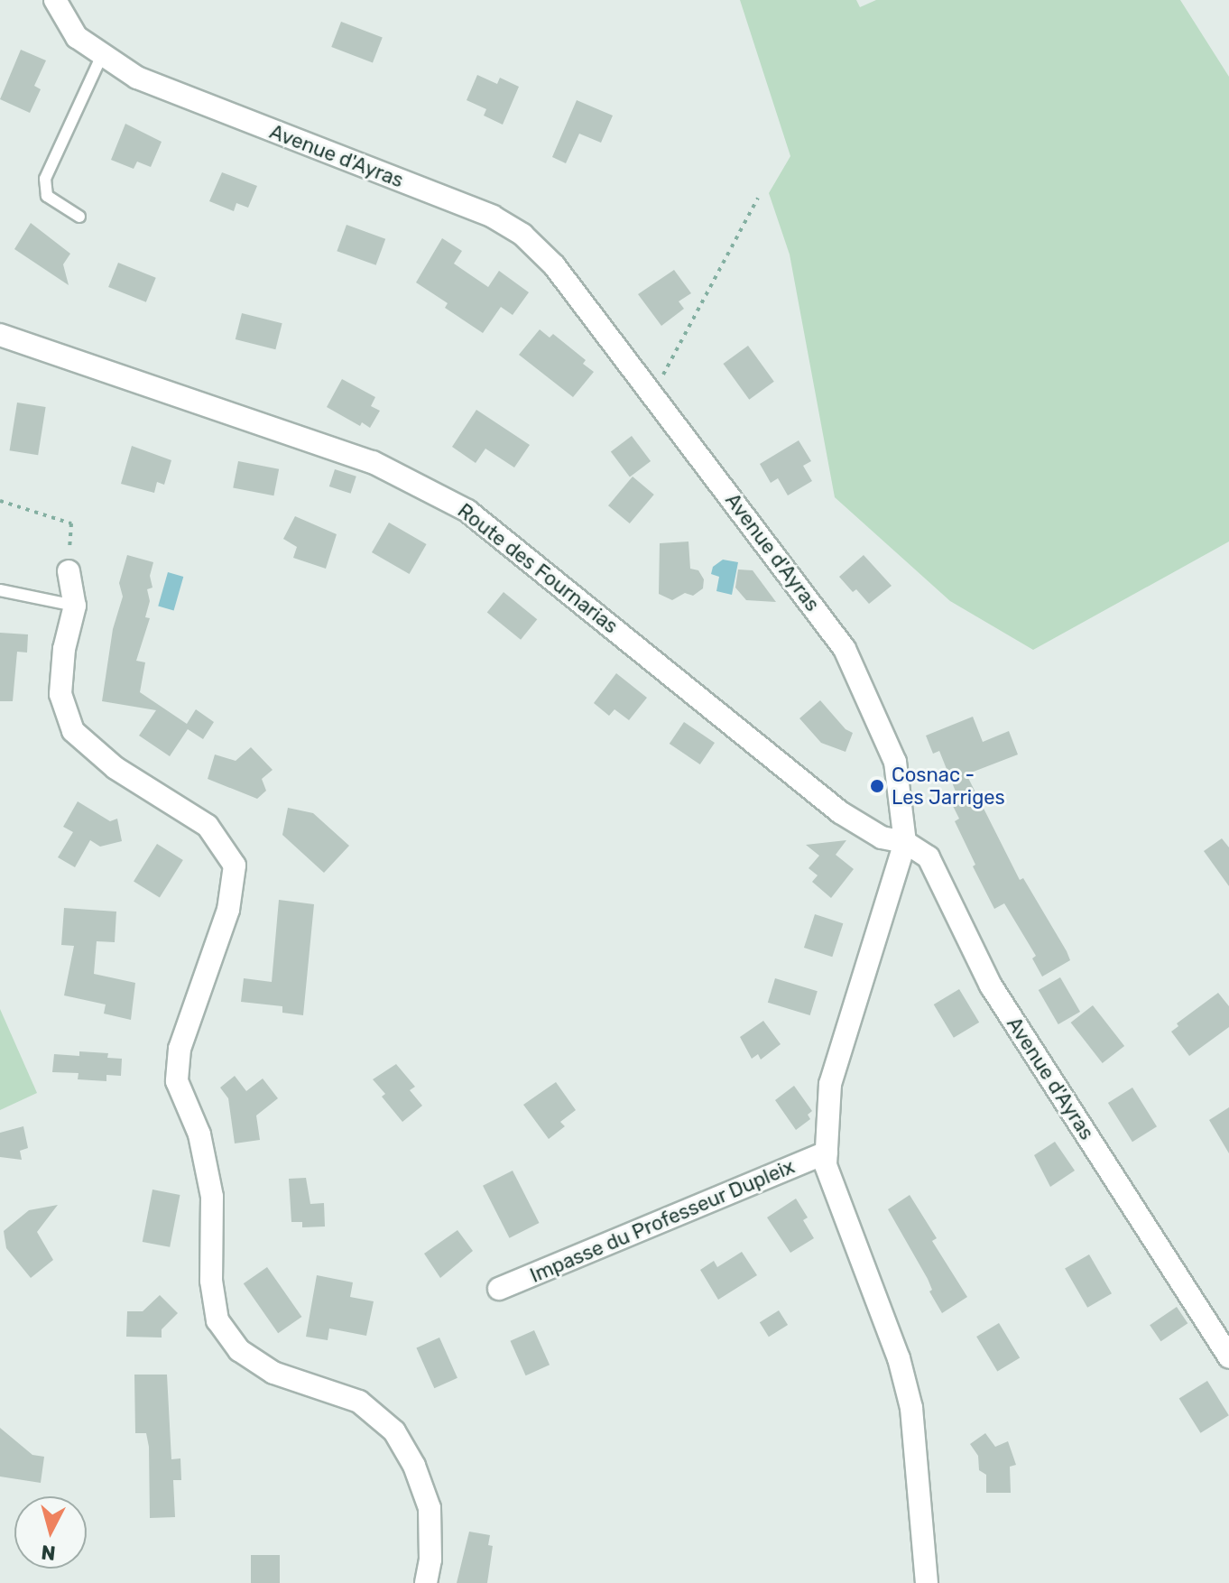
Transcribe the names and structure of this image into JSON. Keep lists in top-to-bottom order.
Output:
{
  "streets": {
    "street": ["Avenue d'Ayras", "Route des Fournarias", "Impasse du Professeur Dupleix"]
  },
  "crossings": [
    ["Avenue d'Ayras", "Route des Fournarias"]
  ],
  "places": ["Cosnac - Les Jarriges"],
  "north": "bottom"
}
